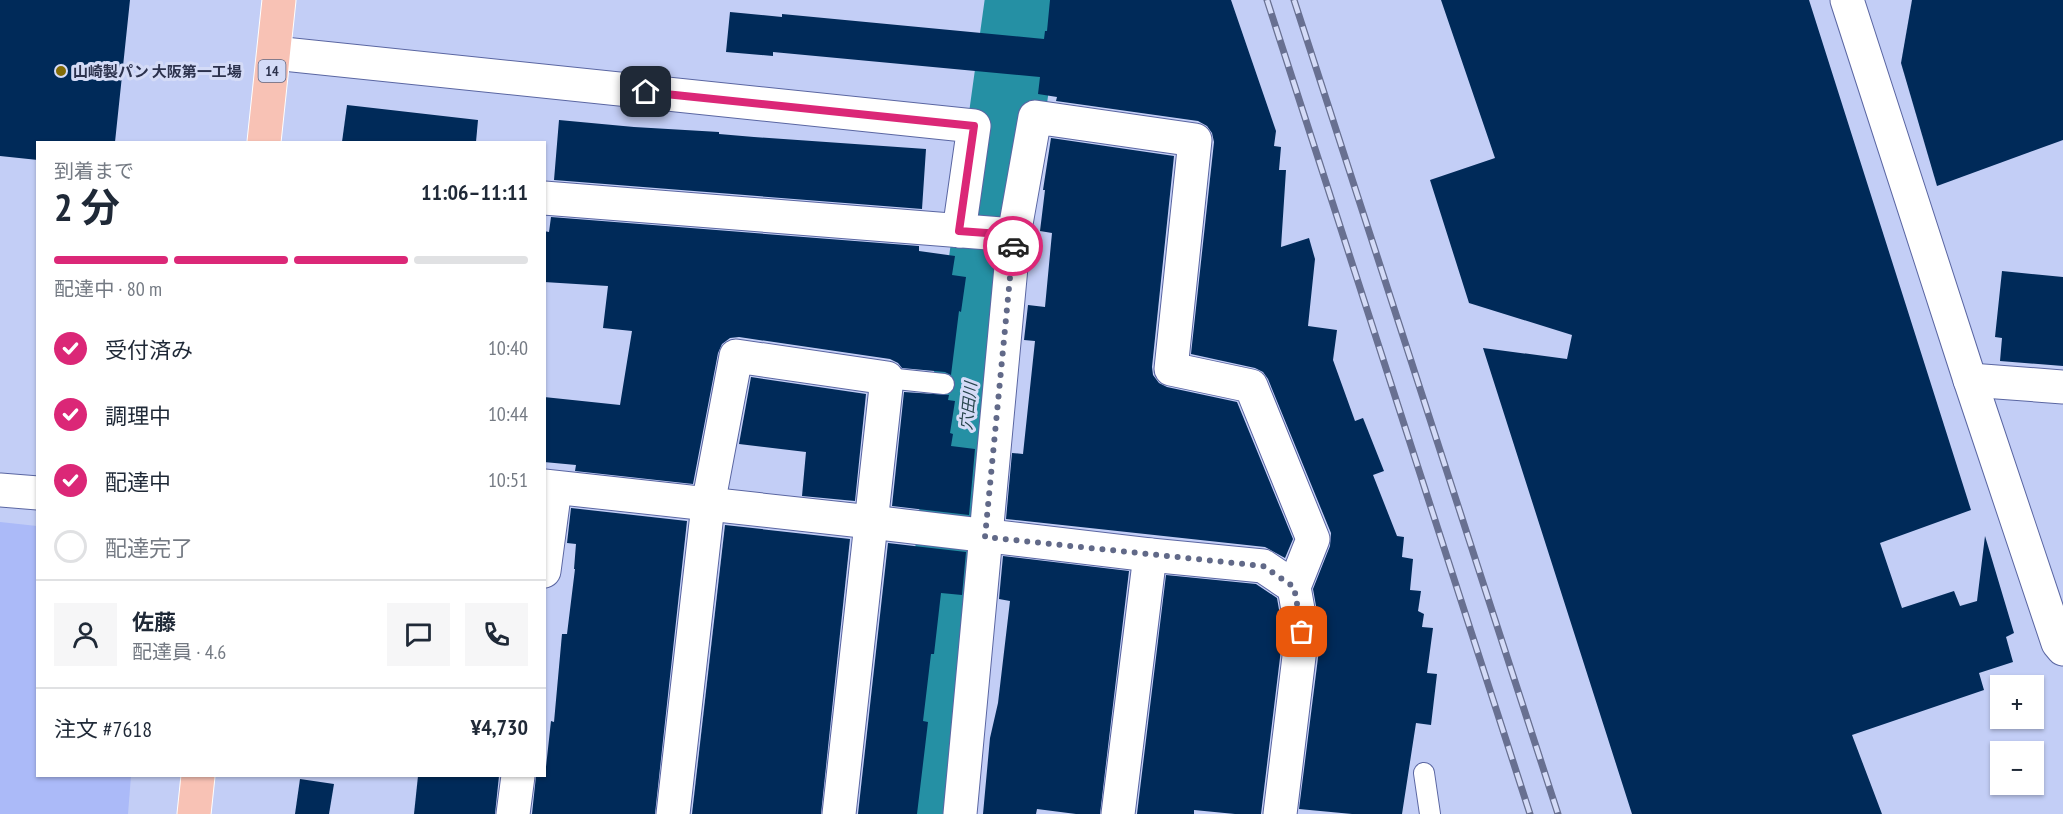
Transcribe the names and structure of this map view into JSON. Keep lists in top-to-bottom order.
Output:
{
  "streets": {
    "main road": ["14"]
  },
  "water": ["穴田川"],
  "places": ["山崎製パン 大阪第一工場"],
  "page": {
    "heading": ["2 分", "到着まで", "11:06–11:11"],
    "panel": [
      "佐藤",
      "配達員 · 4.6",
      "注文 #7618",
      "¥4,730"
    ],
    "bar": "配達中 · 80 m",
    "list": [
      ["受付済み", "10:40"],
      ["調理中", "10:44"],
      ["配達中", "10:51"],
      "配達完了"
    ],
    "map_buttons": ["+", "−"]
  }
}
